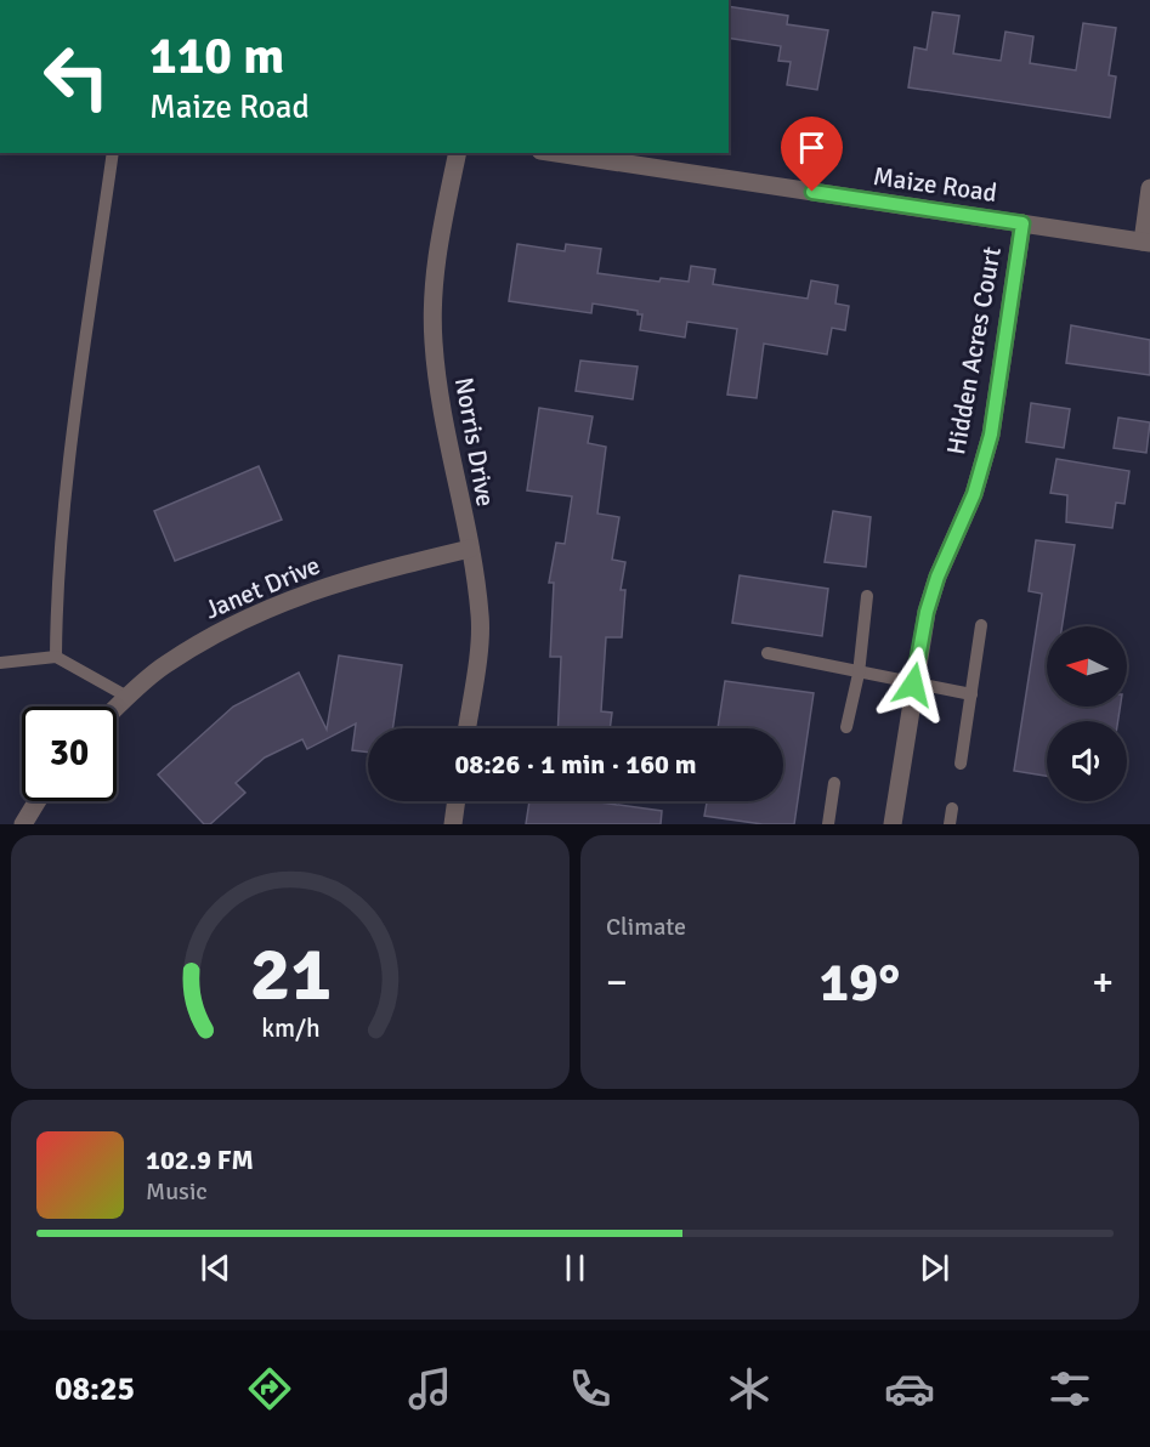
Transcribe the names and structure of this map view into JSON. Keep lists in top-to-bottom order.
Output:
{
  "streets": {
    "street": [
      "Maize Road",
      "Hidden Acres Court",
      "Norris Drive",
      "Janet Drive"
    ]
  },
  "crossings": [
    ["Maize Road", "Hidden Acres Court"],
    ["Norris Drive", "Janet Drive"]
  ],
  "north": "left",
  "page": {
    "turn": ["110 m", "Maize Road"],
    "limit": "30",
    "trip": "08:26 · 1 min · 160 m",
    "tile": "Climate",
    "heat": ["−", "19°", "+"],
    "song": ["102.9 FM", "Music"],
    "tabs": "08:25",
    "gauge": ["21", "km/h"]
  }
}
